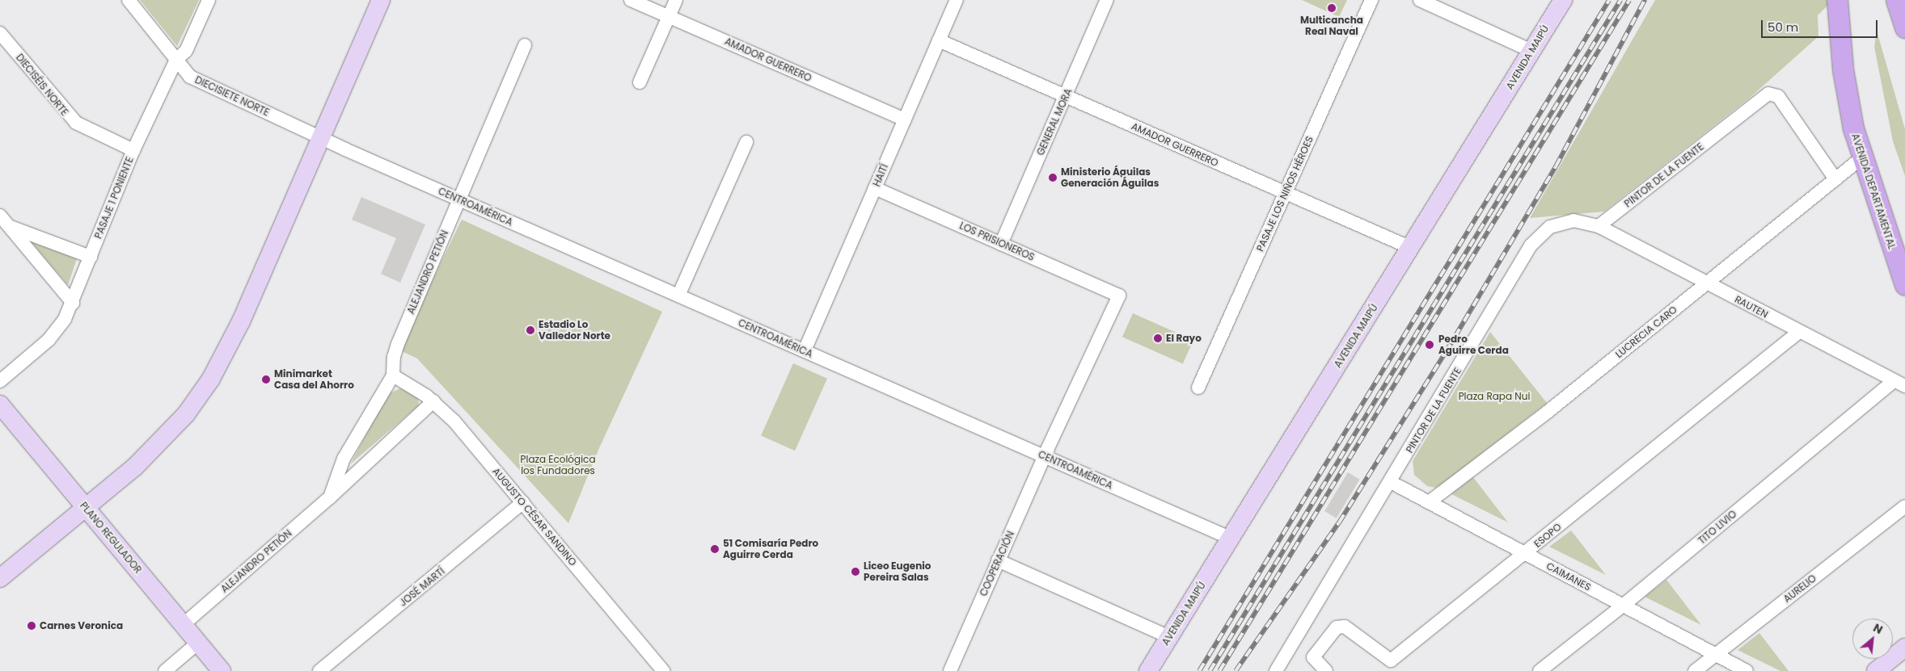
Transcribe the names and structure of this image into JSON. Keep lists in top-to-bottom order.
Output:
{
  "streets": {
    "main road": ["AVENIDA DEPARTAMENTAL"],
    "street": [
      "AVENIDA MAIPÚ",
      "AMADOR GUERRERO",
      "DIECISÉIS NORTE",
      "DIECISIETE NORTE",
      "GENERAL MORA",
      "HAITÍ",
      "PINTOR DE LA FUENTE",
      "PASAJE LOS NIÑOS HÉROES",
      "PASAJE 1 PONIENTE",
      "CENTROAMÉRICA",
      "LOS PRISIONEROS",
      "ALEJANDRO PETIÓN",
      "RAUTEN",
      "LUCRECIA CARO",
      "AUGUSTO CÉSAR SANDINO",
      "TITO LIVIO",
      "ESOPO",
      "PLANO REGULADOR",
      "COOPERACIÓN",
      "CAIMANES",
      "JOSÉ MARTÍ",
      "AURELIO"
    ]
  },
  "crossings": [
    ["AVENIDA MAIPÚ", "AMADOR GUERRERO"],
    ["AVENIDA MAIPÚ", "CENTROAMÉRICA"],
    ["AMADOR GUERRERO", "GENERAL MORA"],
    ["AMADOR GUERRERO", "HAITÍ"],
    ["AMADOR GUERRERO", "PASAJE LOS NIÑOS HÉROES"],
    ["DIECISÉIS NORTE", "PASAJE 1 PONIENTE"],
    ["DIECISIETE NORTE", "PASAJE 1 PONIENTE"],
    ["DIECISIETE NORTE", "CENTROAMÉRICA"],
    ["GENERAL MORA", "LOS PRISIONEROS"],
    ["HAITÍ", "CENTROAMÉRICA"],
    ["HAITÍ", "LOS PRISIONEROS"],
    ["PINTOR DE LA FUENTE", "RAUTEN"],
    ["PINTOR DE LA FUENTE", "LUCRECIA CARO"],
    ["PINTOR DE LA FUENTE", "CAIMANES"],
    ["AVENIDA DEPARTAMENTAL", "LUCRECIA CARO"],
    ["CENTROAMÉRICA", "ALEJANDRO PETIÓN"],
    ["CENTROAMÉRICA", "COOPERACIÓN"],
    ["LOS PRISIONEROS", "COOPERACIÓN"],
    ["ALEJANDRO PETIÓN", "AUGUSTO CÉSAR SANDINO"],
    ["ALEJANDRO PETIÓN", "PLANO REGULADOR"],
    ["RAUTEN", "LUCRECIA CARO"],
    ["RAUTEN", "TITO LIVIO"],
    ["RAUTEN", "ESOPO"],
    ["LUCRECIA CARO", "CAIMANES"],
    ["AUGUSTO CÉSAR SANDINO", "JOSÉ MARTÍ"],
    ["TITO LIVIO", "CAIMANES"],
    ["ESOPO", "CAIMANES"],
    ["CAIMANES", "AURELIO"]
  ],
  "parks": ["Plaza Rapa Nui", "Plaza Ecológica los Fundadores"],
  "places": [
    "Multicancha Real Naval",
    "Ministerio Águilas Generación Águilas",
    "Estadio Lo Valledor Norte",
    "El Rayo",
    "Pedro Aguirre Cerda",
    "Minimarket Casa del Ahorro",
    "51 Comisaría Pedro Aguirre Cerda",
    "Liceo Eugenio Pereira Salas",
    "Carnes Veronica"
  ],
  "scale_bar": "50 m",
  "north": "top right"
}
